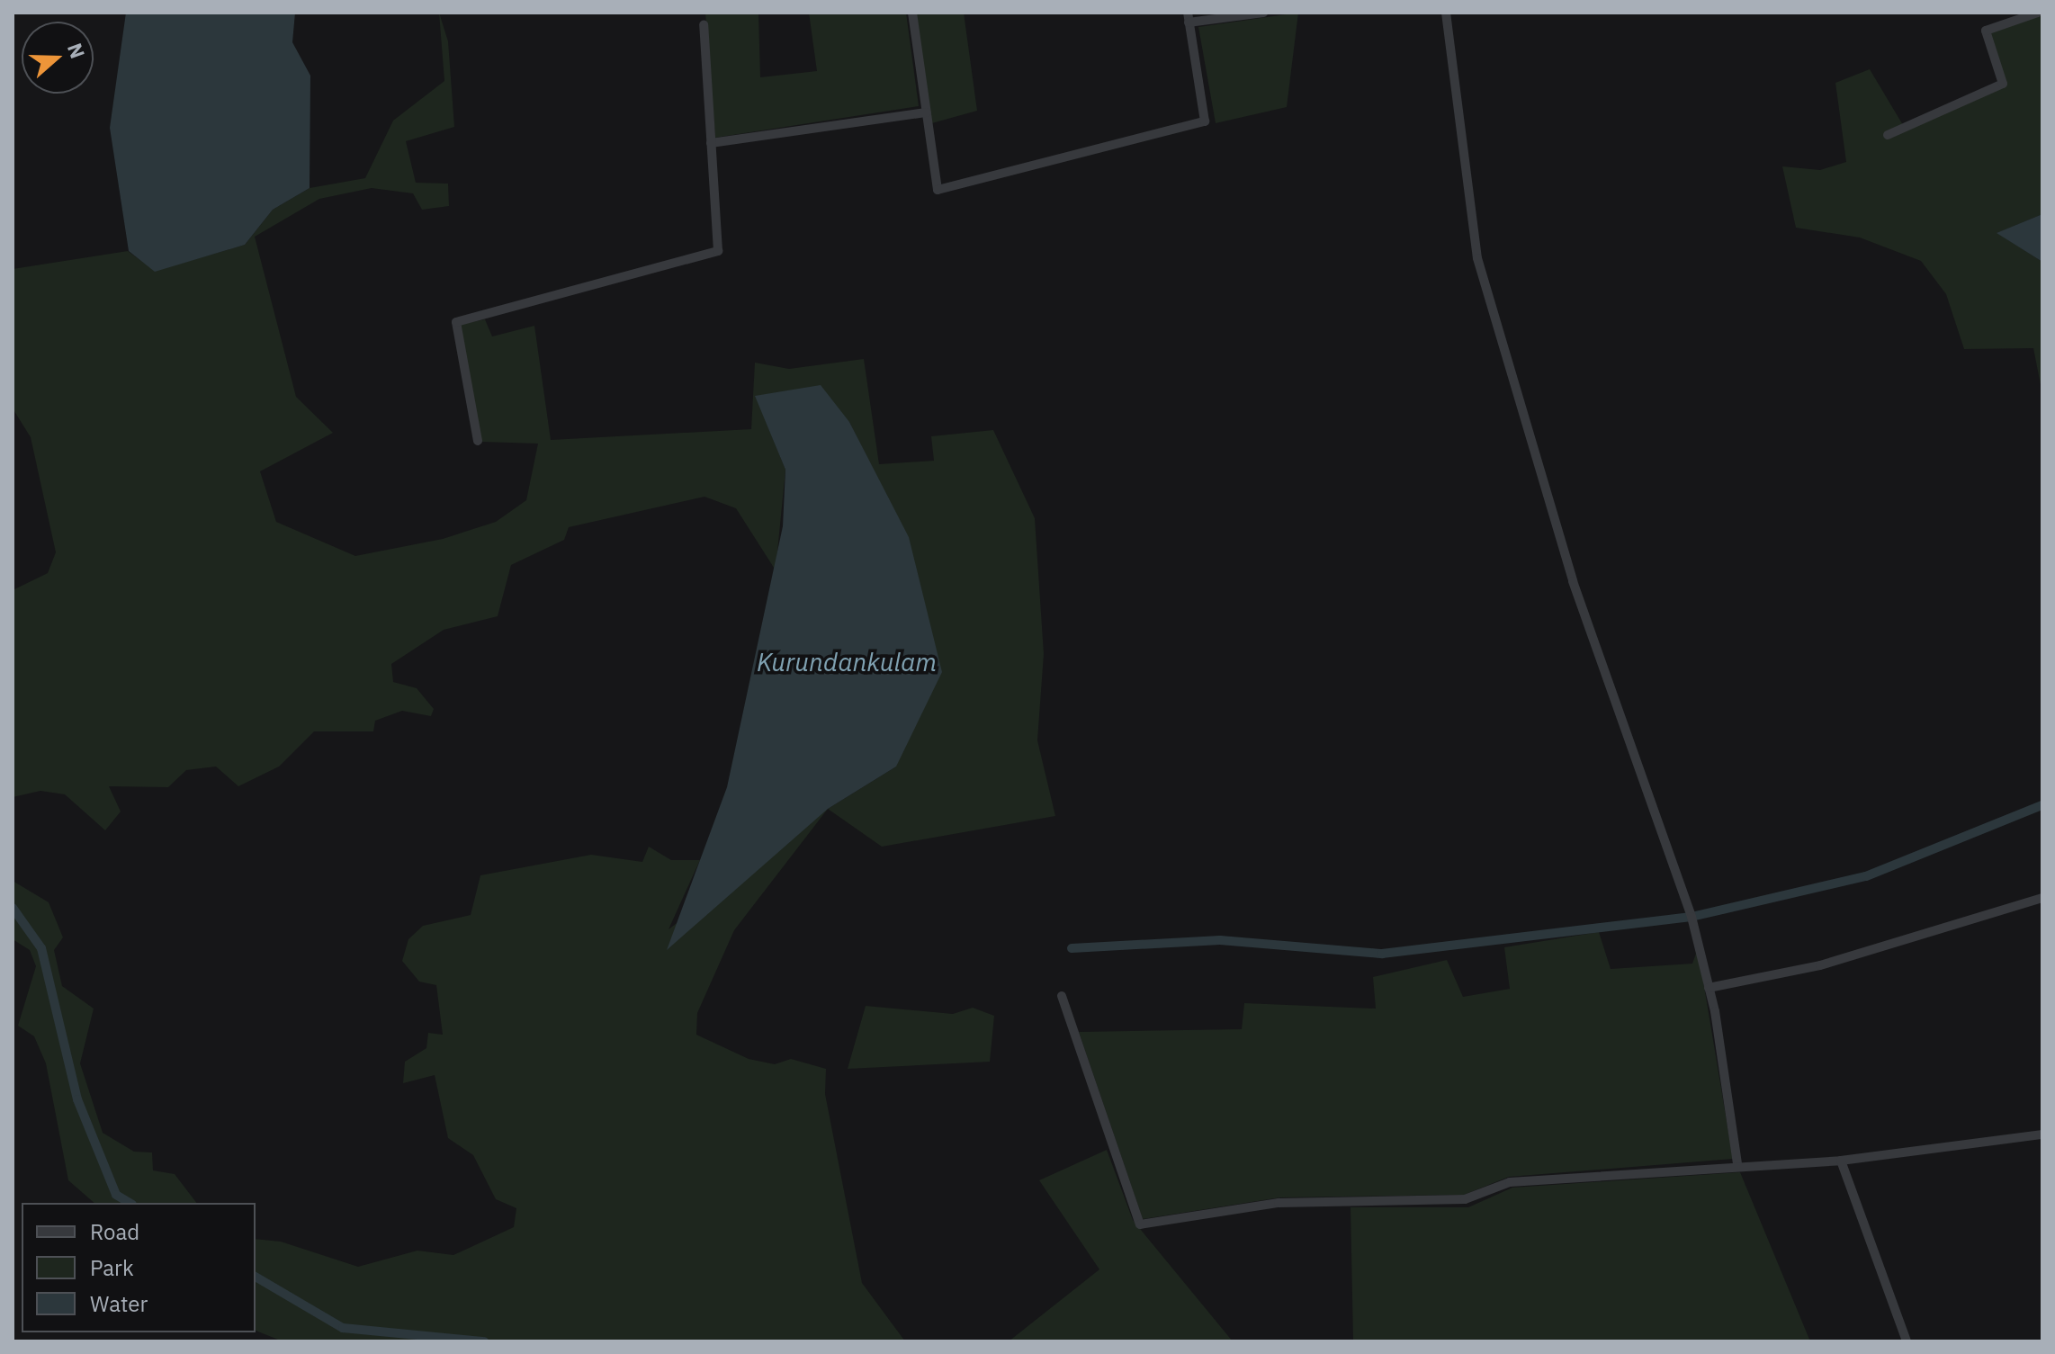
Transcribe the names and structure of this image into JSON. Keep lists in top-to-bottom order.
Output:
{
  "water": ["Kurundankulam"],
  "legend": ["Road", "Park", "Water"],
  "north": "right"
}
